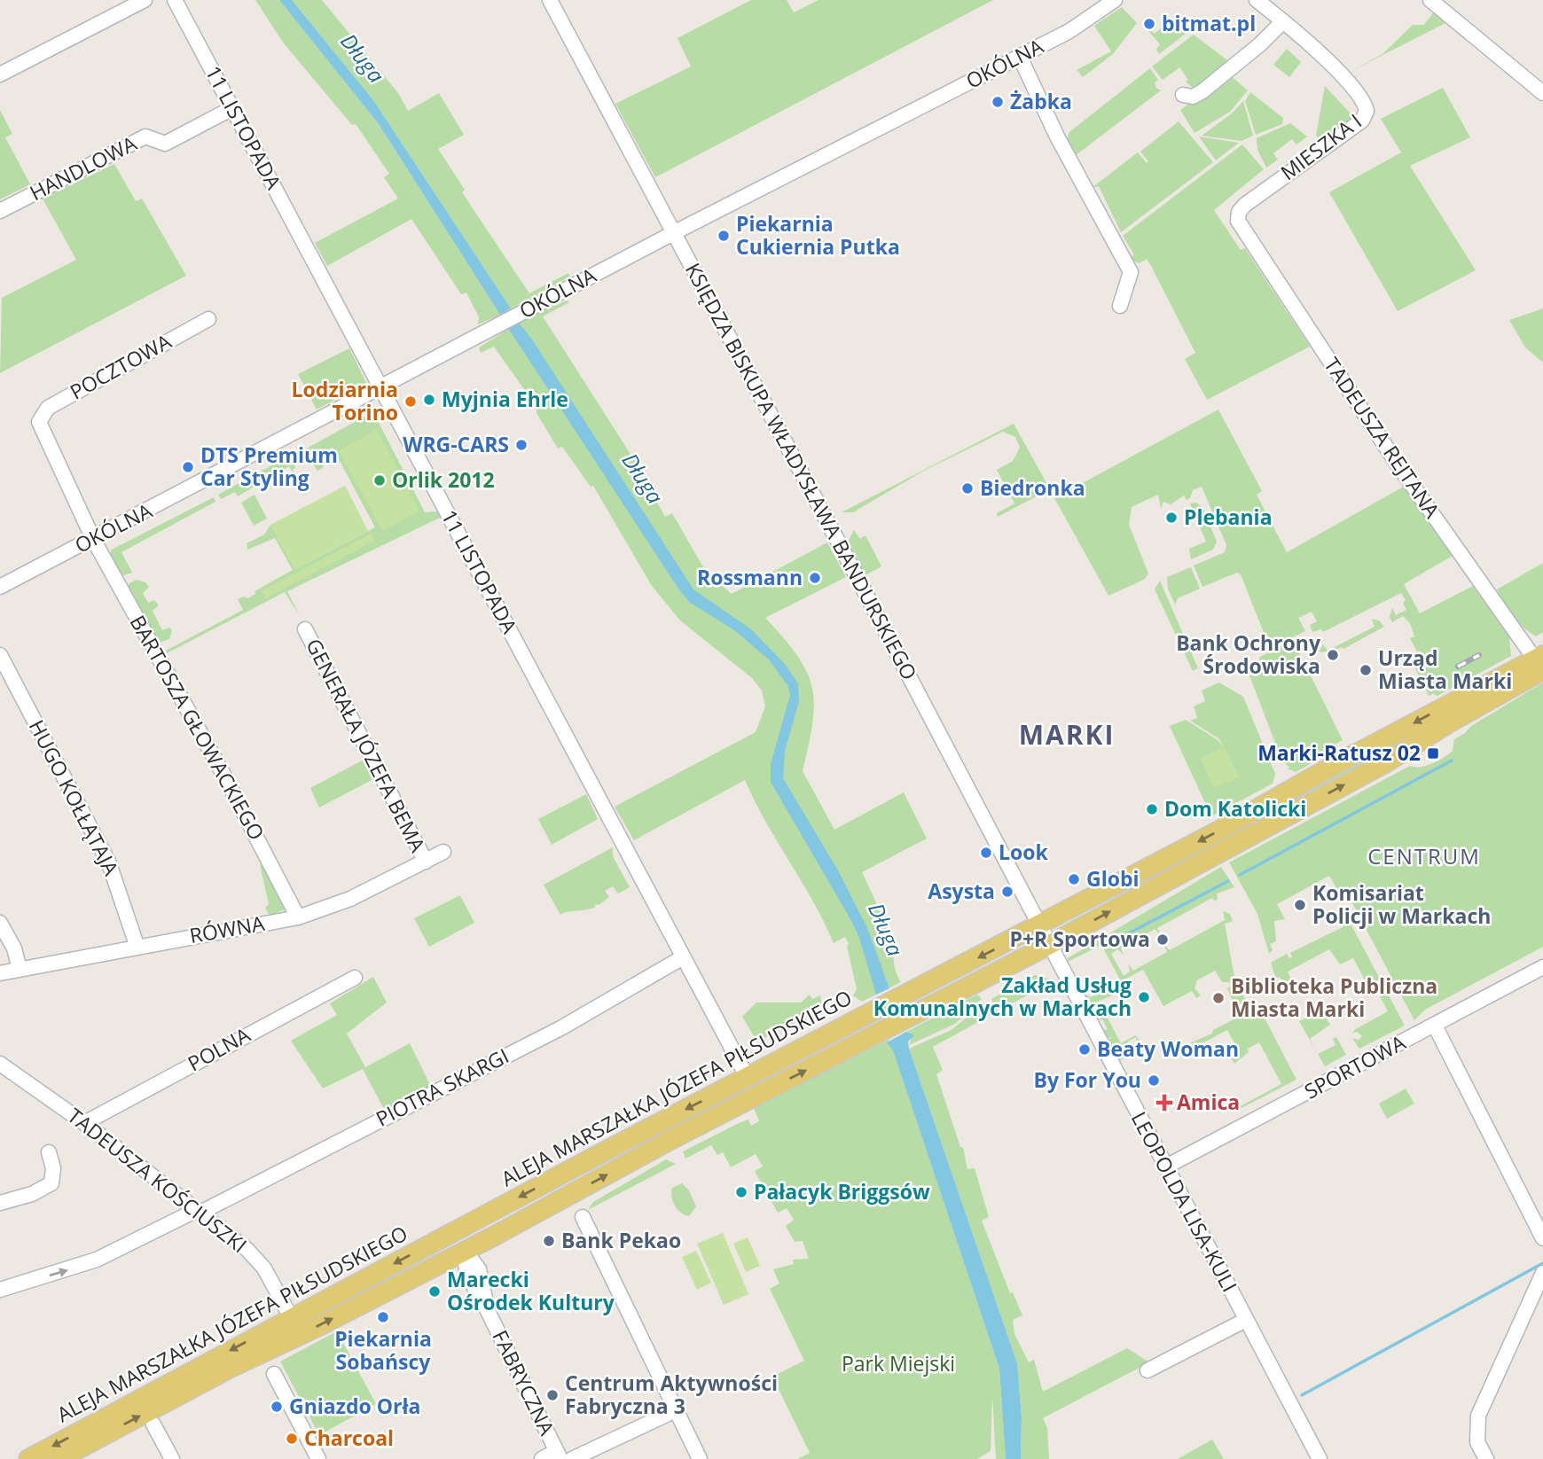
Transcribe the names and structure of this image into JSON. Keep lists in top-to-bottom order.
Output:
{
  "streets": {
    "main road": ["ALEJA MARSZAŁKA JÓZEFA PIŁSUDSKIEGO"],
    "street": [
      "OKÓLNA",
      "11 LISTOPADA",
      "MIESZKA I",
      "HANDLOWA",
      "POCZTOWA",
      "TADEUSZA REJTANA",
      "KSIĘDZA BISKUPA WŁADYSŁAWA BANDURSKIEGO",
      "BARTOSZA GŁOWACKIEGO",
      "GENERAŁA JÓZEFA BEMA",
      "HUGO KOŁŁĄTAJA",
      "RÓWNA",
      "POLNA",
      "SPORTOWA",
      "PIOTRA SKARGI",
      "TADEUSZA KOŚCIUSZKI",
      "LEOPOLDA LISA-KULI",
      "FABRYCZNA"
    ]
  },
  "crossings": [
    ["OKÓLNA", "11 LISTOPADA"],
    ["OKÓLNA", "KSIĘDZA BISKUPA WŁADYSŁAWA BANDURSKIEGO"],
    ["OKÓLNA", "BARTOSZA GŁOWACKIEGO"],
    ["11 LISTOPADA", "HANDLOWA"],
    ["11 LISTOPADA", "PIOTRA SKARGI"],
    ["11 LISTOPADA", "ALEJA MARSZAŁKA JÓZEFA PIŁSUDSKIEGO"],
    ["MIESZKA I", "TADEUSZA REJTANA"],
    ["POCZTOWA", "BARTOSZA GŁOWACKIEGO"],
    ["TADEUSZA REJTANA", "ALEJA MARSZAŁKA JÓZEFA PIŁSUDSKIEGO"],
    ["KSIĘDZA BISKUPA WŁADYSŁAWA BANDURSKIEGO", "ALEJA MARSZAŁKA JÓZEFA PIŁSUDSKIEGO"],
    ["KSIĘDZA BISKUPA WŁADYSŁAWA BANDURSKIEGO", "LEOPOLDA LISA-KULI"],
    ["BARTOSZA GŁOWACKIEGO", "RÓWNA"],
    ["GENERAŁA JÓZEFA BEMA", "RÓWNA"],
    ["HUGO KOŁŁĄTAJA", "RÓWNA"],
    ["POLNA", "TADEUSZA KOŚCIUSZKI"],
    ["SPORTOWA", "LEOPOLDA LISA-KULI"],
    ["PIOTRA SKARGI", "TADEUSZA KOŚCIUSZKI"],
    ["ALEJA MARSZAŁKA JÓZEFA PIŁSUDSKIEGO", "TADEUSZA KOŚCIUSZKI"],
    ["ALEJA MARSZAŁKA JÓZEFA PIŁSUDSKIEGO", "LEOPOLDA LISA-KULI"],
    ["ALEJA MARSZAŁKA JÓZEFA PIŁSUDSKIEGO", "FABRYCZNA"]
  ],
  "districts": ["MARKI", "CENTRUM"],
  "water": ["Długa"],
  "parks": ["Park Miejski"],
  "places": {
    "other": [
      "bitmat.pl",
      "Żabka",
      "Piekarnia Cukiernia Putka",
      "Myjnia Ehrle",
      "Lodziarnia Torino",
      "WRG-CARS",
      "DTS Premium Car Styling",
      "Orlik 2012",
      "Biedronka",
      "Plebania",
      "Rossmann",
      "Bank Ochrony Środowiska",
      "Urząd Miasta Marki",
      "Dom Katolicki",
      "Look",
      "Globi",
      "Asysta",
      "Komisariat Policji w Markach",
      "P+R Sportowa",
      "Zakład Usług Komunalnych w Markach",
      "Biblioteka Publiczna Miasta Marki",
      "Beaty Woman",
      "By For You",
      "Pałacyk Briggsów",
      "Bank Pekao",
      "Marecki Ośrodek Kultury",
      "Piekarnia Sobańscy",
      "Centrum Aktywności Fabryczna 3",
      "Gniazdo Orła",
      "Charcoal"
    ],
    "transit": ["Marki-Ratusz 02"],
    "health": ["Amica"]
  }
}
